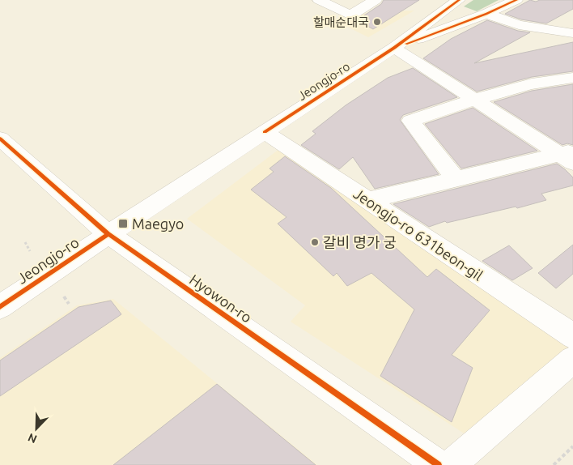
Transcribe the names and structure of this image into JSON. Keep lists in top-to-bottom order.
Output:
{
  "streets": {
    "street": ["Jeongjo-ro", "Jeongjo-ro 631beon-gil", "Hyowon-ro"]
  },
  "crossings": [
    ["Jeongjo-ro", "Jeongjo-ro 631beon-gil"],
    ["Jeongjo-ro", "Hyowon-ro"]
  ],
  "places": {
    "other": ["할매순대국", "갈비 명가 궁"],
    "transit": ["Maegyo"]
  },
  "north": "bottom left"
}
